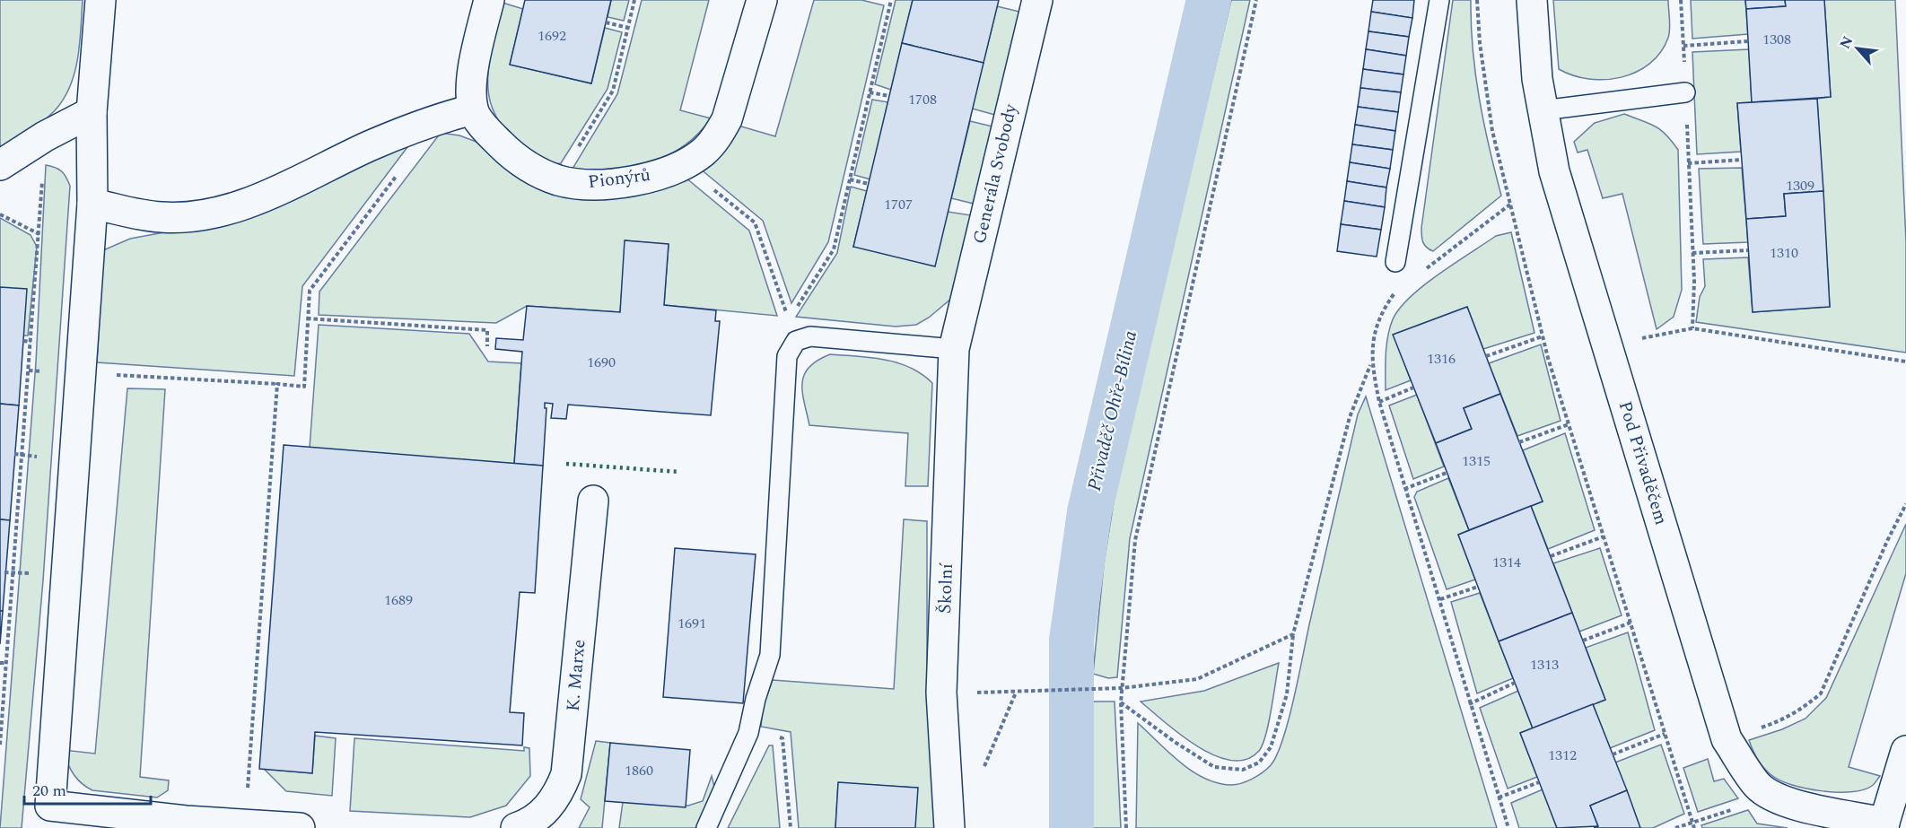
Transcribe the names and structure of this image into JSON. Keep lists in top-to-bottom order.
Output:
{
  "streets": {
    "street": [
      "Generála Svobody",
      "Pionýrů",
      "Pod Přivaděčem",
      "Školní",
      "K. Marxe"
    ]
  },
  "crossings": [
    ["Generála Svobody", "Školní"]
  ],
  "water": ["Přivaděč Ohře-Bílina"],
  "house_numbers": [
    "1692",
    "1308",
    "1708",
    "1309",
    "1707",
    "1310",
    "1316",
    "1690",
    "1315",
    "1314",
    "1689",
    "1691",
    "1313",
    "1312",
    "1860"
  ],
  "scale_bar": "20 m",
  "north": "top left"
}
